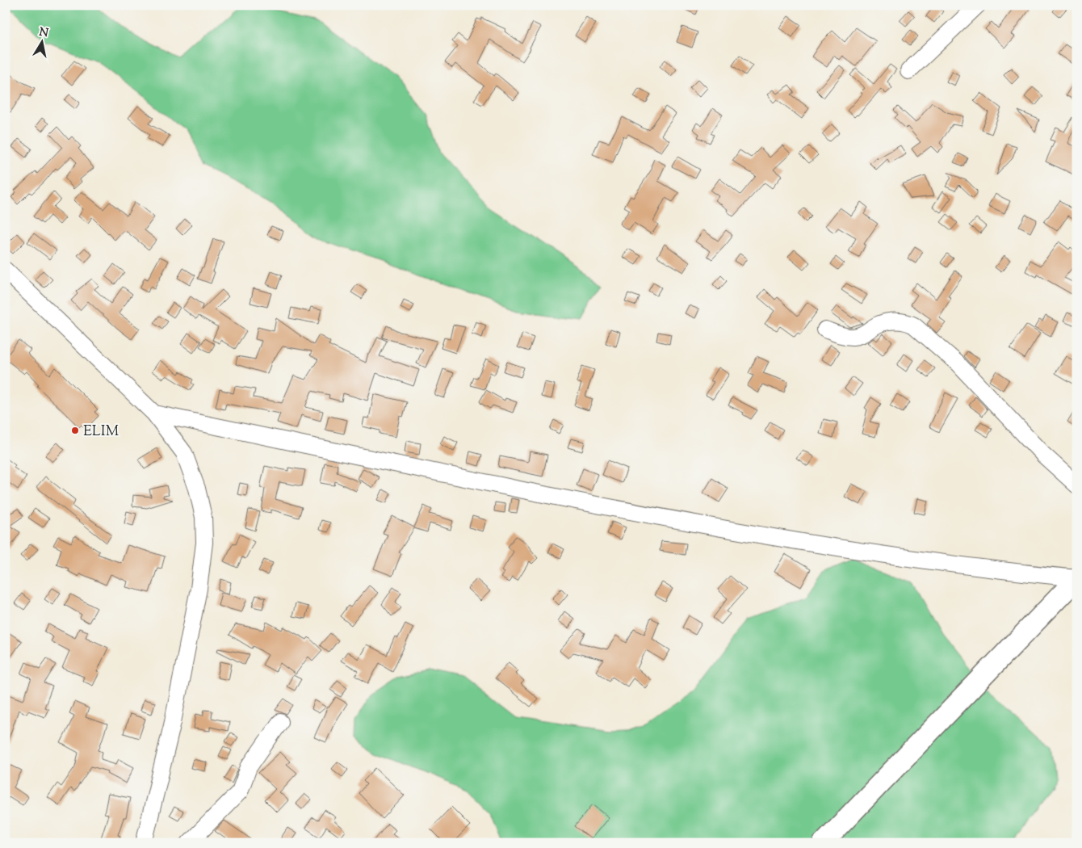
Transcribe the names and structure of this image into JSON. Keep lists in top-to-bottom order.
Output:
{
  "places": ["ELIM"],
  "north": "top"
}
